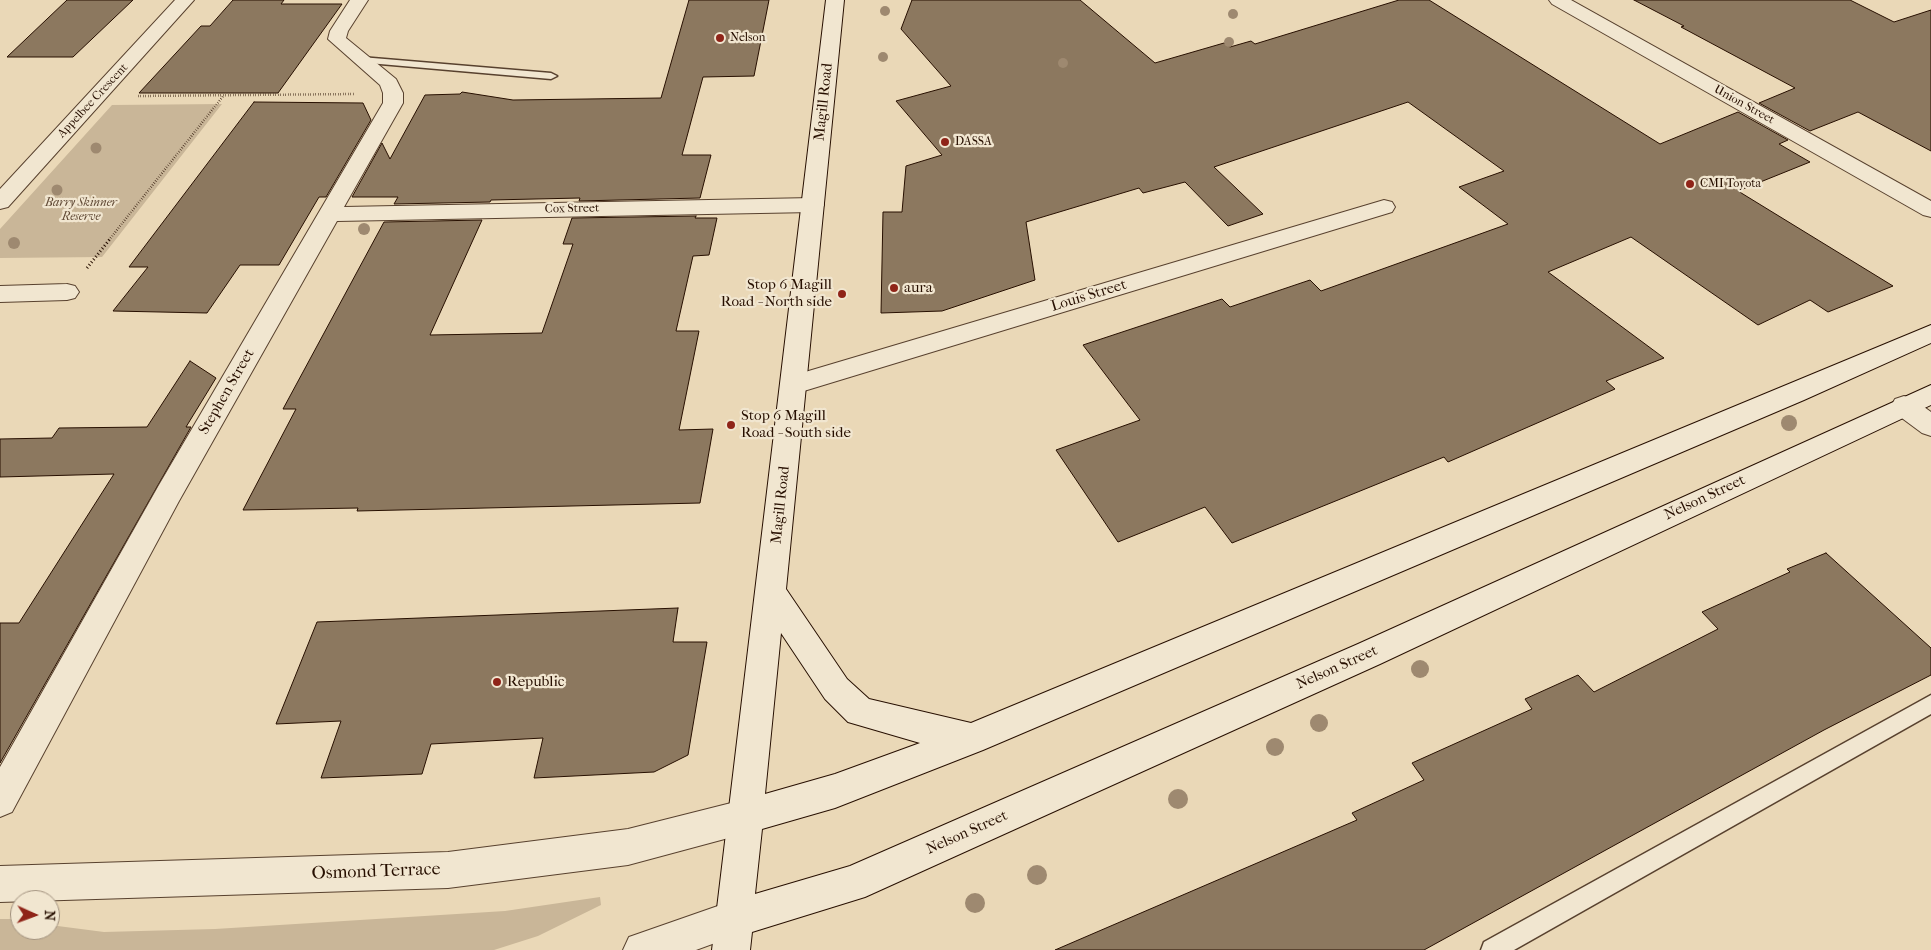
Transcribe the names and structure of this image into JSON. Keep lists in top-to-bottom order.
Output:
{
  "streets": {
    "street": [
      "Appelbee Crescent",
      "Magill Road",
      "Union Street",
      "Cox Street",
      "Louis Street",
      "Stephen Street",
      "Nelson Street",
      "Osmond Terrace"
    ]
  },
  "crossings": [
    ["Magill Road", "Cox Street"],
    ["Magill Road", "Louis Street"],
    ["Magill Road", "Nelson Street"],
    ["Magill Road", "Osmond Terrace"],
    ["Cox Street", "Stephen Street"]
  ],
  "parks": ["Barry Skinner Reserve"],
  "places": [
    "Nelson",
    "DASSA",
    "CMI Toyota",
    "aura",
    "Stop 6 Magill Road - North side",
    "Stop 6 Magill Road - South side",
    "Republic"
  ],
  "north": "right"
}
